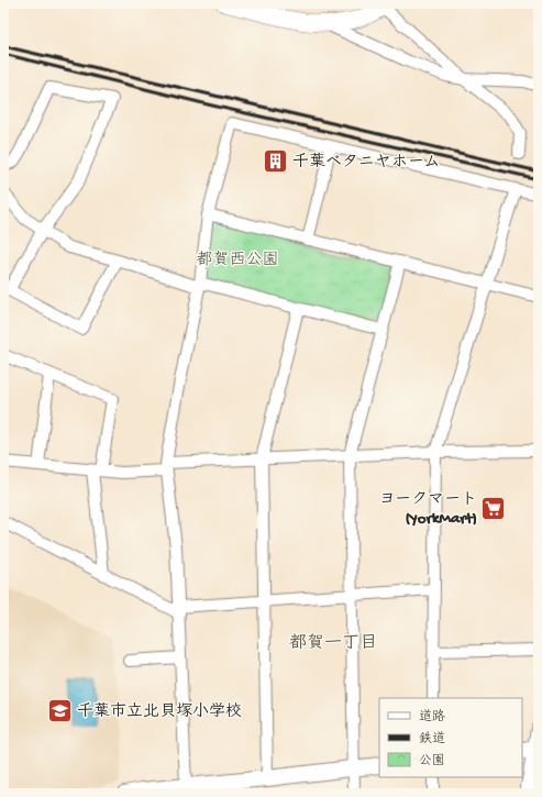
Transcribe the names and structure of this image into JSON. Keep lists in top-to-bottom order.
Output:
{
  "districts": ["都賀一丁目"],
  "parks": ["都賀西公園"],
  "places": {
    "building": ["千葉ベタニヤホーム"],
    "supermarket": ["ヨークマート (YorkMart)"],
    "school or university": ["千葉市立北貝塚小学校"]
  },
  "legend": ["道路", "鉄道", "公園"]
}
